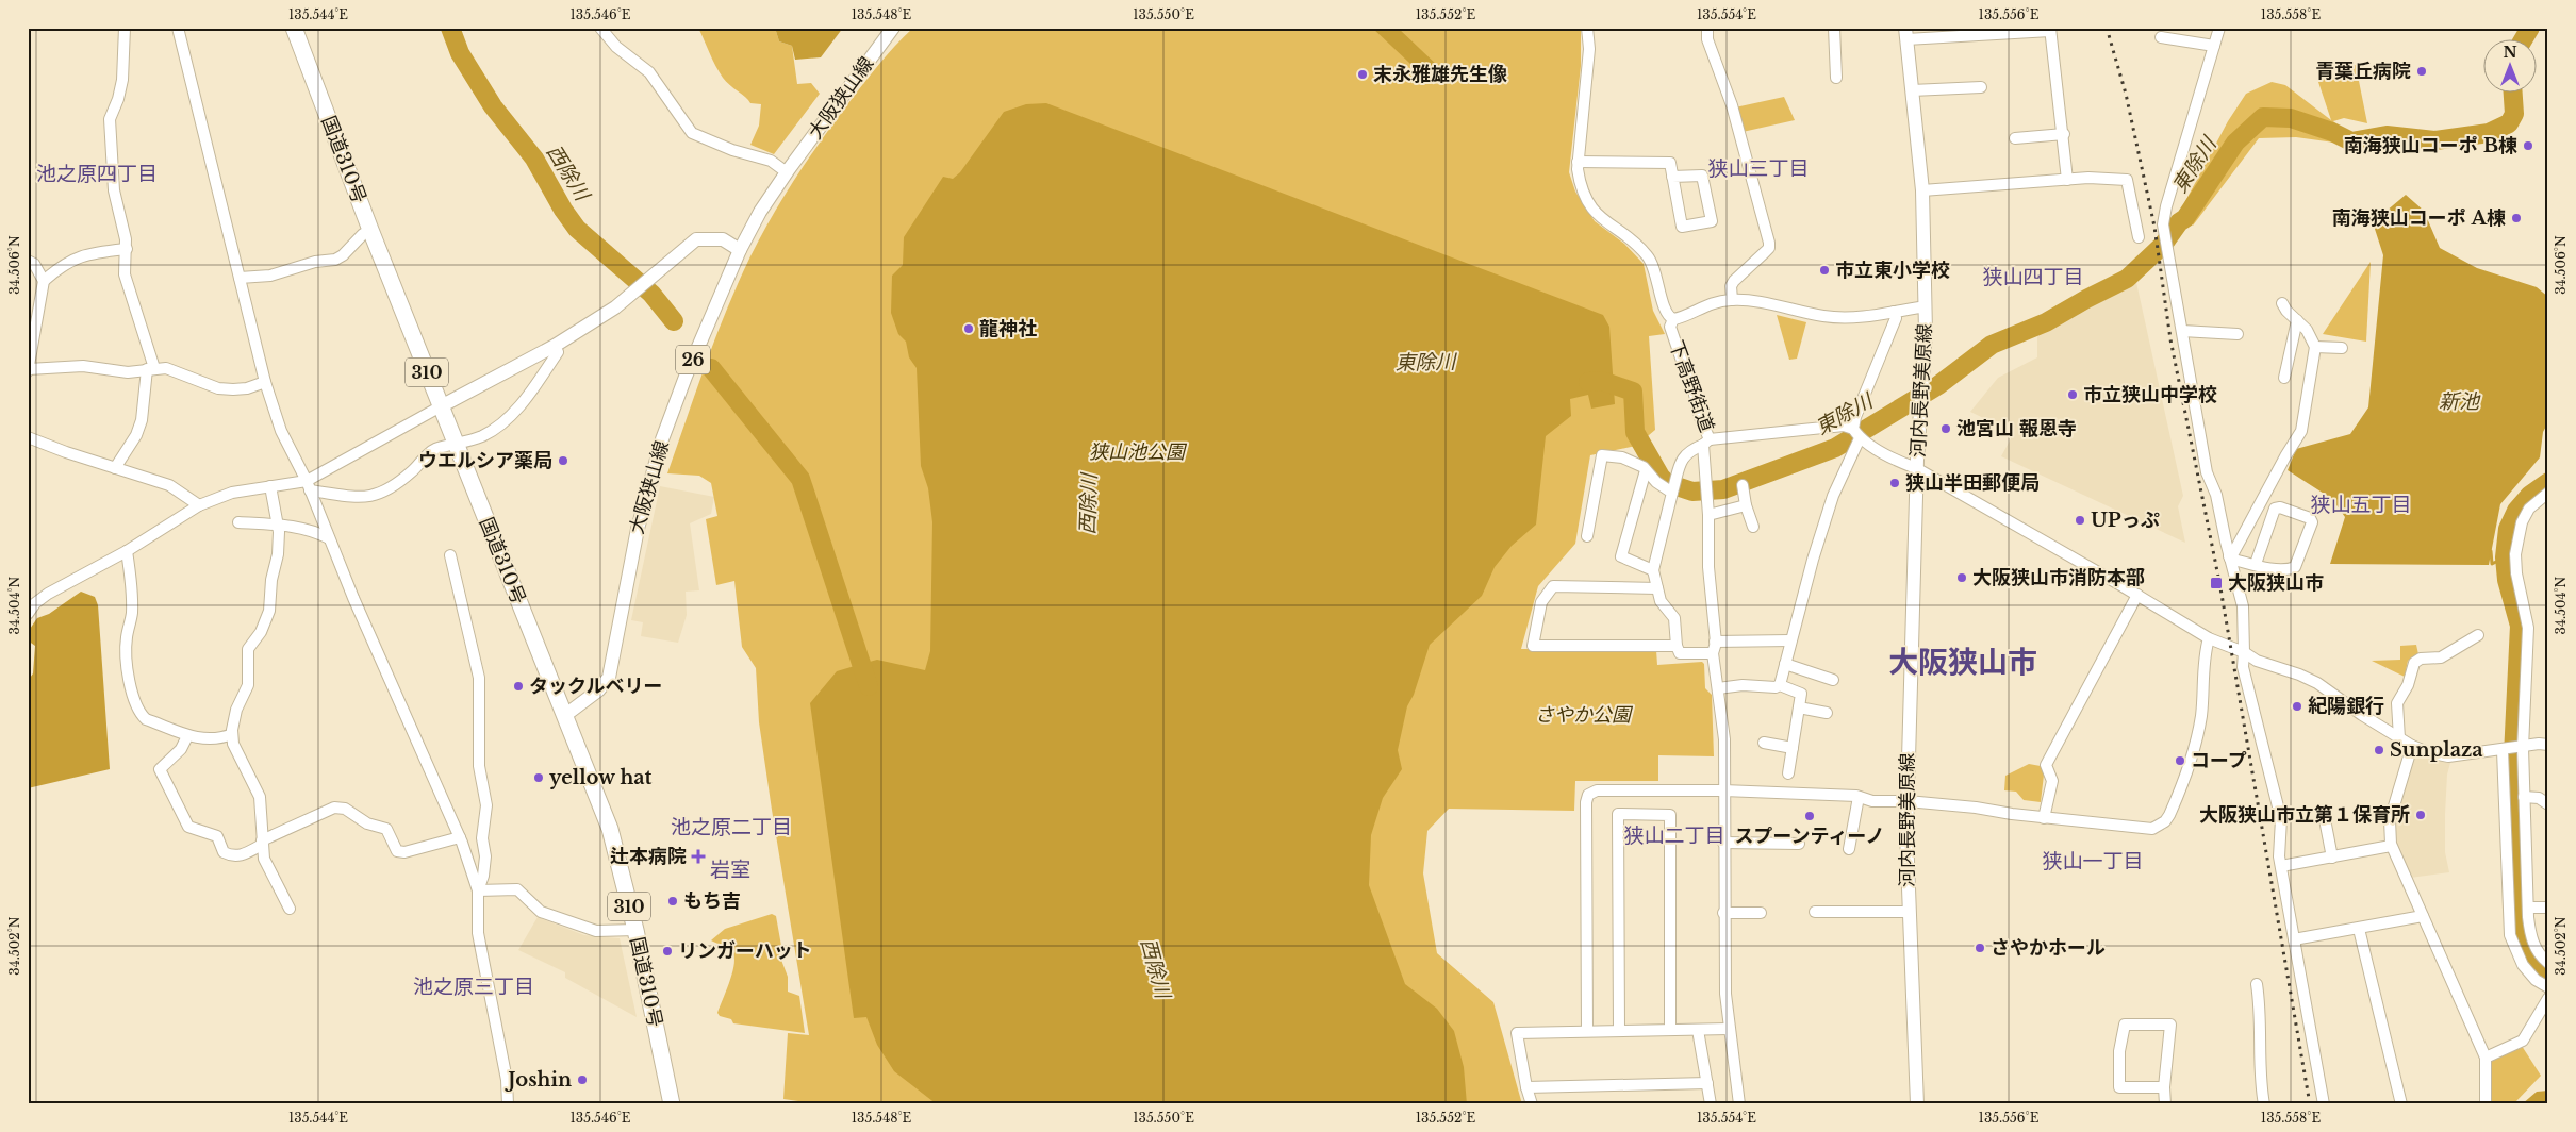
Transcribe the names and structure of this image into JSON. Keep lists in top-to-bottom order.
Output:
{
  "streets": {
    "highway": ["国道310号", "310"],
    "main road": ["大阪狭山線", "26", "河内長野美原線"],
    "street": ["下高野街道"]
  },
  "crossings": [
    ["大阪狭山線", "国道310号"]
  ],
  "districts": [
    "狭山三丁目",
    "池之原四丁目",
    "狭山四丁目",
    "狭山五丁目",
    "大阪狭山市",
    "池之原二丁目",
    "狭山二丁目",
    "狭山一丁目",
    "岩室",
    "池之原三丁目"
  ],
  "water": ["東除川", "西除川", "新池"],
  "parks": ["狭山池公園", "さやか公園"],
  "places": {
    "other": [
      "青葉丘病院",
      "末永雅雄先生像",
      "南海狭山コーポ B棟",
      "南海狭山コーポ A棟",
      "市立東小学校",
      "龍神社",
      "市立狭山中学校",
      "池宮山 報恩寺",
      "ウエルシア薬局",
      "狭山半田郵便局",
      "UPっぷ",
      "大阪狭山市消防本部",
      "タックルベリー",
      "紀陽銀行",
      "Sunplaza",
      "コープ",
      "yellow hat",
      "大阪狭山市立第１保育所",
      "スプーンティーノ",
      "もち吉",
      "さやかホール",
      "リンガーハット",
      "Joshin"
    ],
    "transit": ["大阪狭山市"],
    "health": ["辻本病院"]
  },
  "north": "top",
  "coordinates": [
    "135.544°E",
    "135.546°E",
    "135.548°E",
    "135.550°E",
    "135.552°E",
    "135.554°E",
    "135.556°E",
    "135.558°E",
    "34.506°N",
    "34.504°N",
    "34.502°N"
  ]
}
